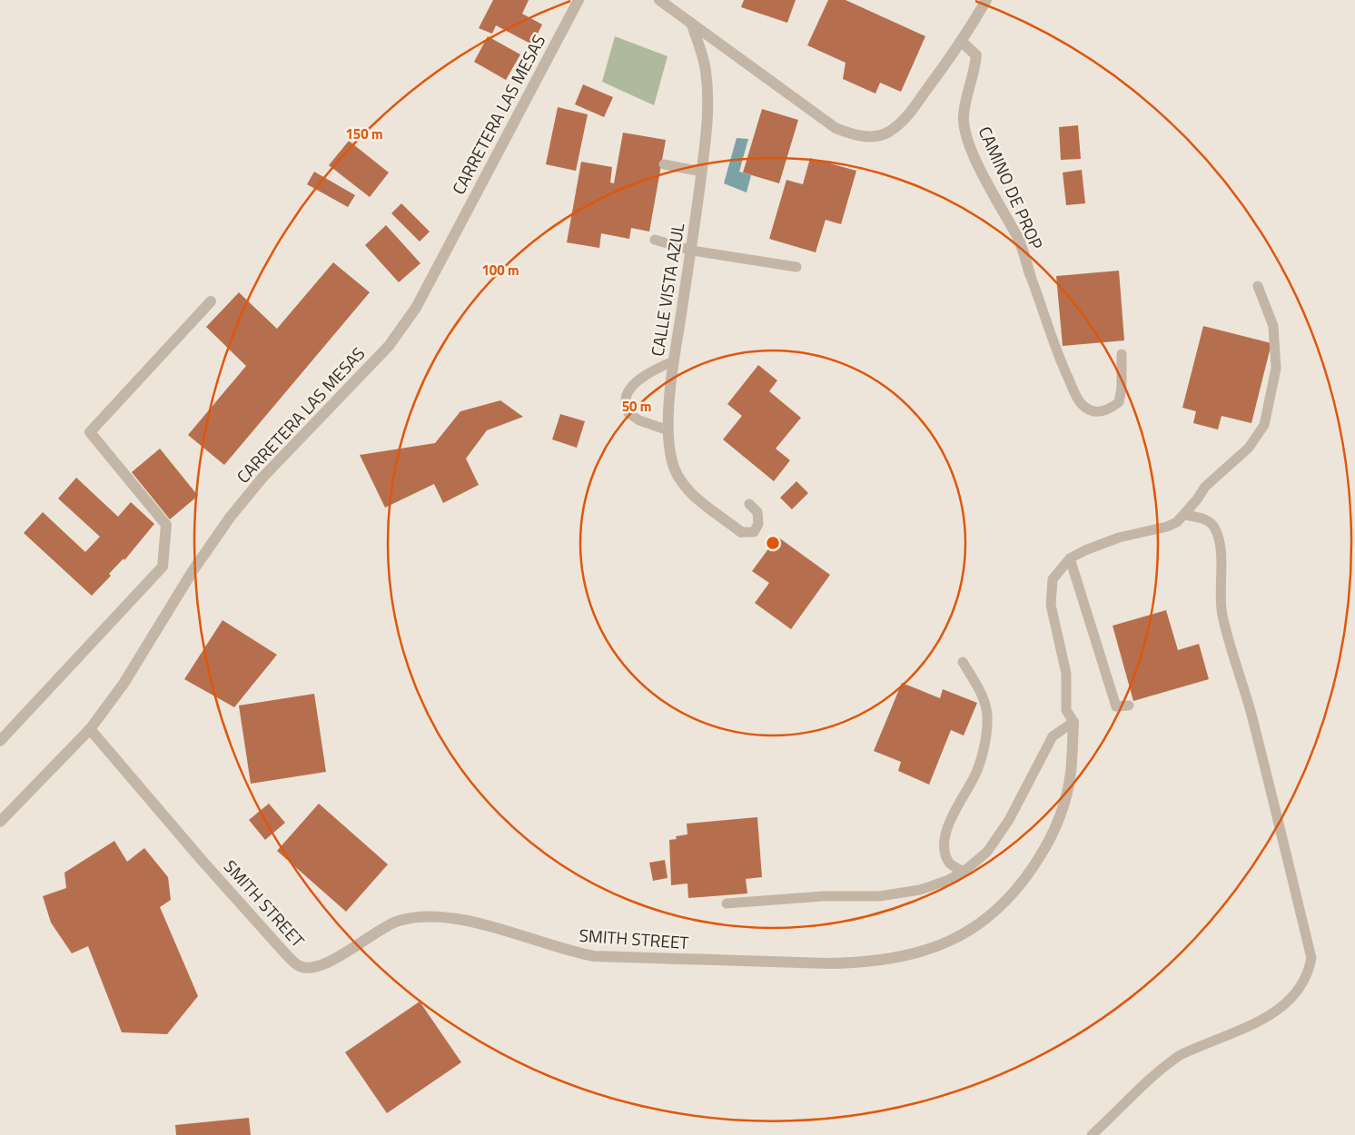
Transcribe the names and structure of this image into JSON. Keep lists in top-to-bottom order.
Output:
{
  "streets": {
    "street": [
      "CARRETERA LAS MESAS",
      "CAMINO DE PROP",
      "CALLE VISTA AZUL",
      "SMITH STREET"
    ]
  },
  "crossings": [
    ["CARRETERA LAS MESAS", "SMITH STREET"]
  ],
  "rings": ["150 m", "100 m", "50 m"]
}
